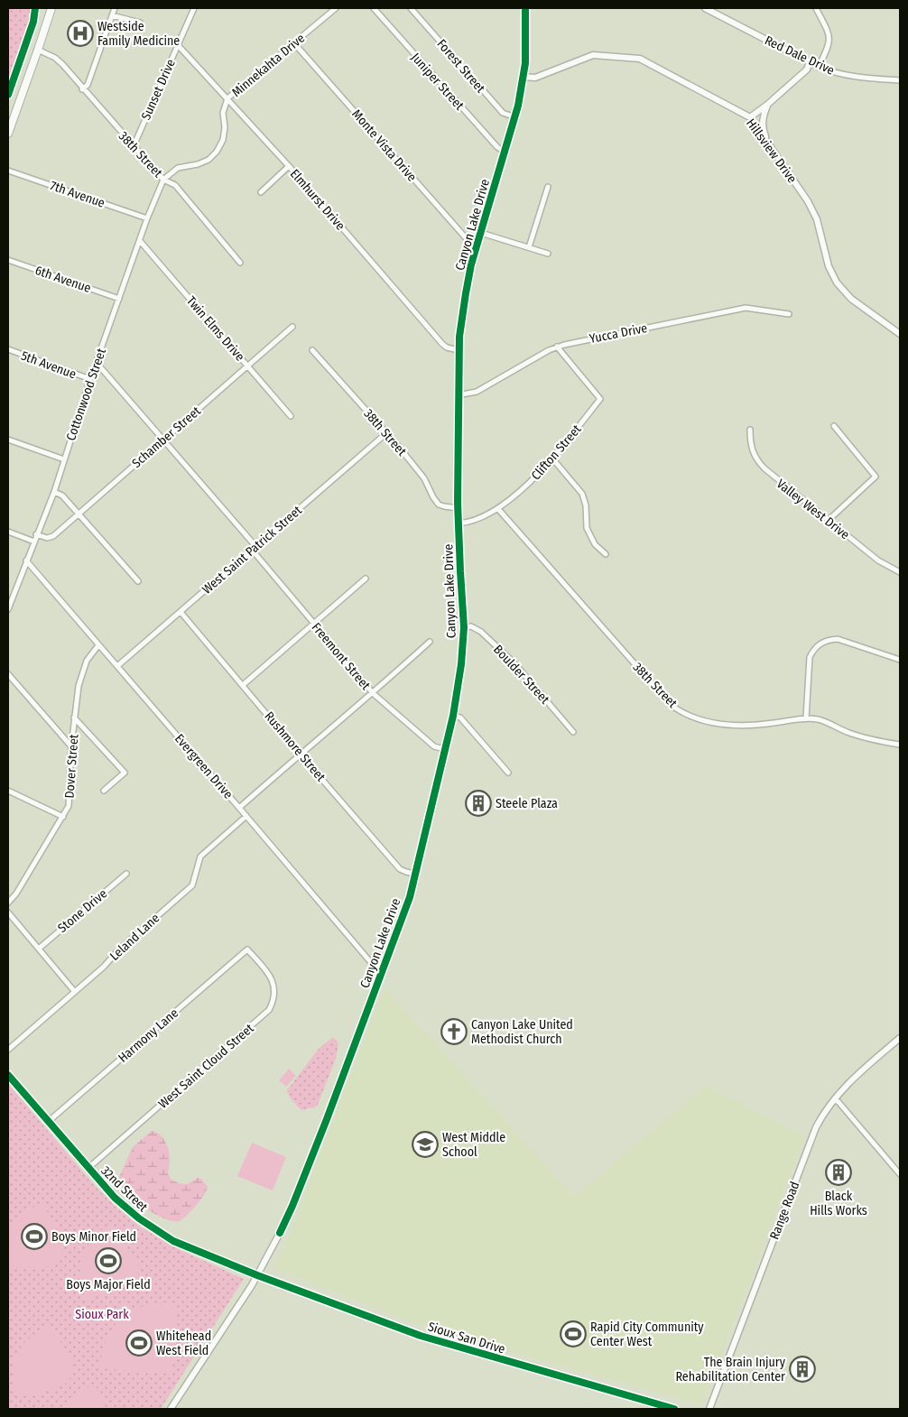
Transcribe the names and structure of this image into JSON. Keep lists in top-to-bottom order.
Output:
{
  "streets": {
    "street": [
      "Red Dale Drive",
      "Minnekahta Drive",
      "Forest Street",
      "Juniper Street",
      "Sunset Drive",
      "Monte Vista Drive",
      "Hillsview Drive",
      "38th Street",
      "7th Avenue",
      "Elmhurst Drive",
      "Canyon Lake Drive",
      "6th Avenue",
      "Twin Elms Drive",
      "Yucca Drive",
      "5th Avenue",
      "Cottonwood Street",
      "Schamber Street",
      "Clifton Street",
      "Valley West Drive",
      "West Saint Patrick Street",
      "Freemont Street",
      "Boulder Street",
      "Rushmore Street",
      "Dover Street",
      "Evergreen Drive",
      "Stone Drive",
      "Leland Lane",
      "Harmony Lane",
      "West Saint Cloud Street",
      "32nd Street",
      "Range Road",
      "Sioux San Drive"
    ]
  },
  "crossings": [
    ["Minnekahta Drive", "Monte Vista Drive"],
    ["Minnekahta Drive", "38th Street"],
    ["Minnekahta Drive", "Elmhurst Drive"],
    ["Minnekahta Drive", "Cottonwood Street"],
    ["Forest Street", "Canyon Lake Drive"],
    ["Juniper Street", "Canyon Lake Drive"],
    ["Sunset Drive", "38th Street"],
    ["Sunset Drive", "Elmhurst Drive"],
    ["Monte Vista Drive", "Canyon Lake Drive"],
    ["Hillsview Drive", "Canyon Lake Drive"],
    ["38th Street", "Canyon Lake Drive"],
    ["38th Street", "Cottonwood Street"],
    ["38th Street", "Clifton Street"],
    ["38th Street", "West Saint Patrick Street"],
    ["7th Avenue", "Cottonwood Street"],
    ["Elmhurst Drive", "Canyon Lake Drive"],
    ["Canyon Lake Drive", "Yucca Drive"],
    ["Canyon Lake Drive", "Clifton Street"],
    ["Canyon Lake Drive", "Freemont Street"],
    ["Canyon Lake Drive", "Boulder Street"],
    ["Canyon Lake Drive", "Rushmore Street"],
    ["Canyon Lake Drive", "Evergreen Drive"],
    ["Canyon Lake Drive", "32nd Street"],
    ["Canyon Lake Drive", "Sioux San Drive"],
    ["6th Avenue", "Cottonwood Street"],
    ["Twin Elms Drive", "Cottonwood Street"],
    ["Twin Elms Drive", "Schamber Street"],
    ["Yucca Drive", "Clifton Street"],
    ["5th Avenue", "Cottonwood Street"],
    ["Cottonwood Street", "Schamber Street"],
    ["Cottonwood Street", "Freemont Street"],
    ["Cottonwood Street", "Evergreen Drive"],
    ["Schamber Street", "Freemont Street"],
    ["West Saint Patrick Street", "Freemont Street"],
    ["West Saint Patrick Street", "Rushmore Street"],
    ["West Saint Patrick Street", "Evergreen Drive"],
    ["Dover Street", "Evergreen Drive"],
    ["Evergreen Drive", "Leland Lane"],
    ["Harmony Lane", "West Saint Cloud Street"],
    ["Harmony Lane", "32nd Street"],
    ["West Saint Cloud Street", "32nd Street"],
    ["32nd Street", "Sioux San Drive"]
  ],
  "parks": ["Sioux Park"],
  "places": {
    "hospital": ["Westside Family Medicine"],
    "building": ["Steele Plaza", "Black Hills Works", "The Brain Injury Rehabilitation Center"],
    "church": ["Canyon Lake United Methodist Church"],
    "school or university": ["West Middle School"],
    "sports": [
      "Boys Minor Field",
      "Boys Major Field",
      "Rapid City Community Center West",
      "Whitehead West Field"
    ]
  }
}
